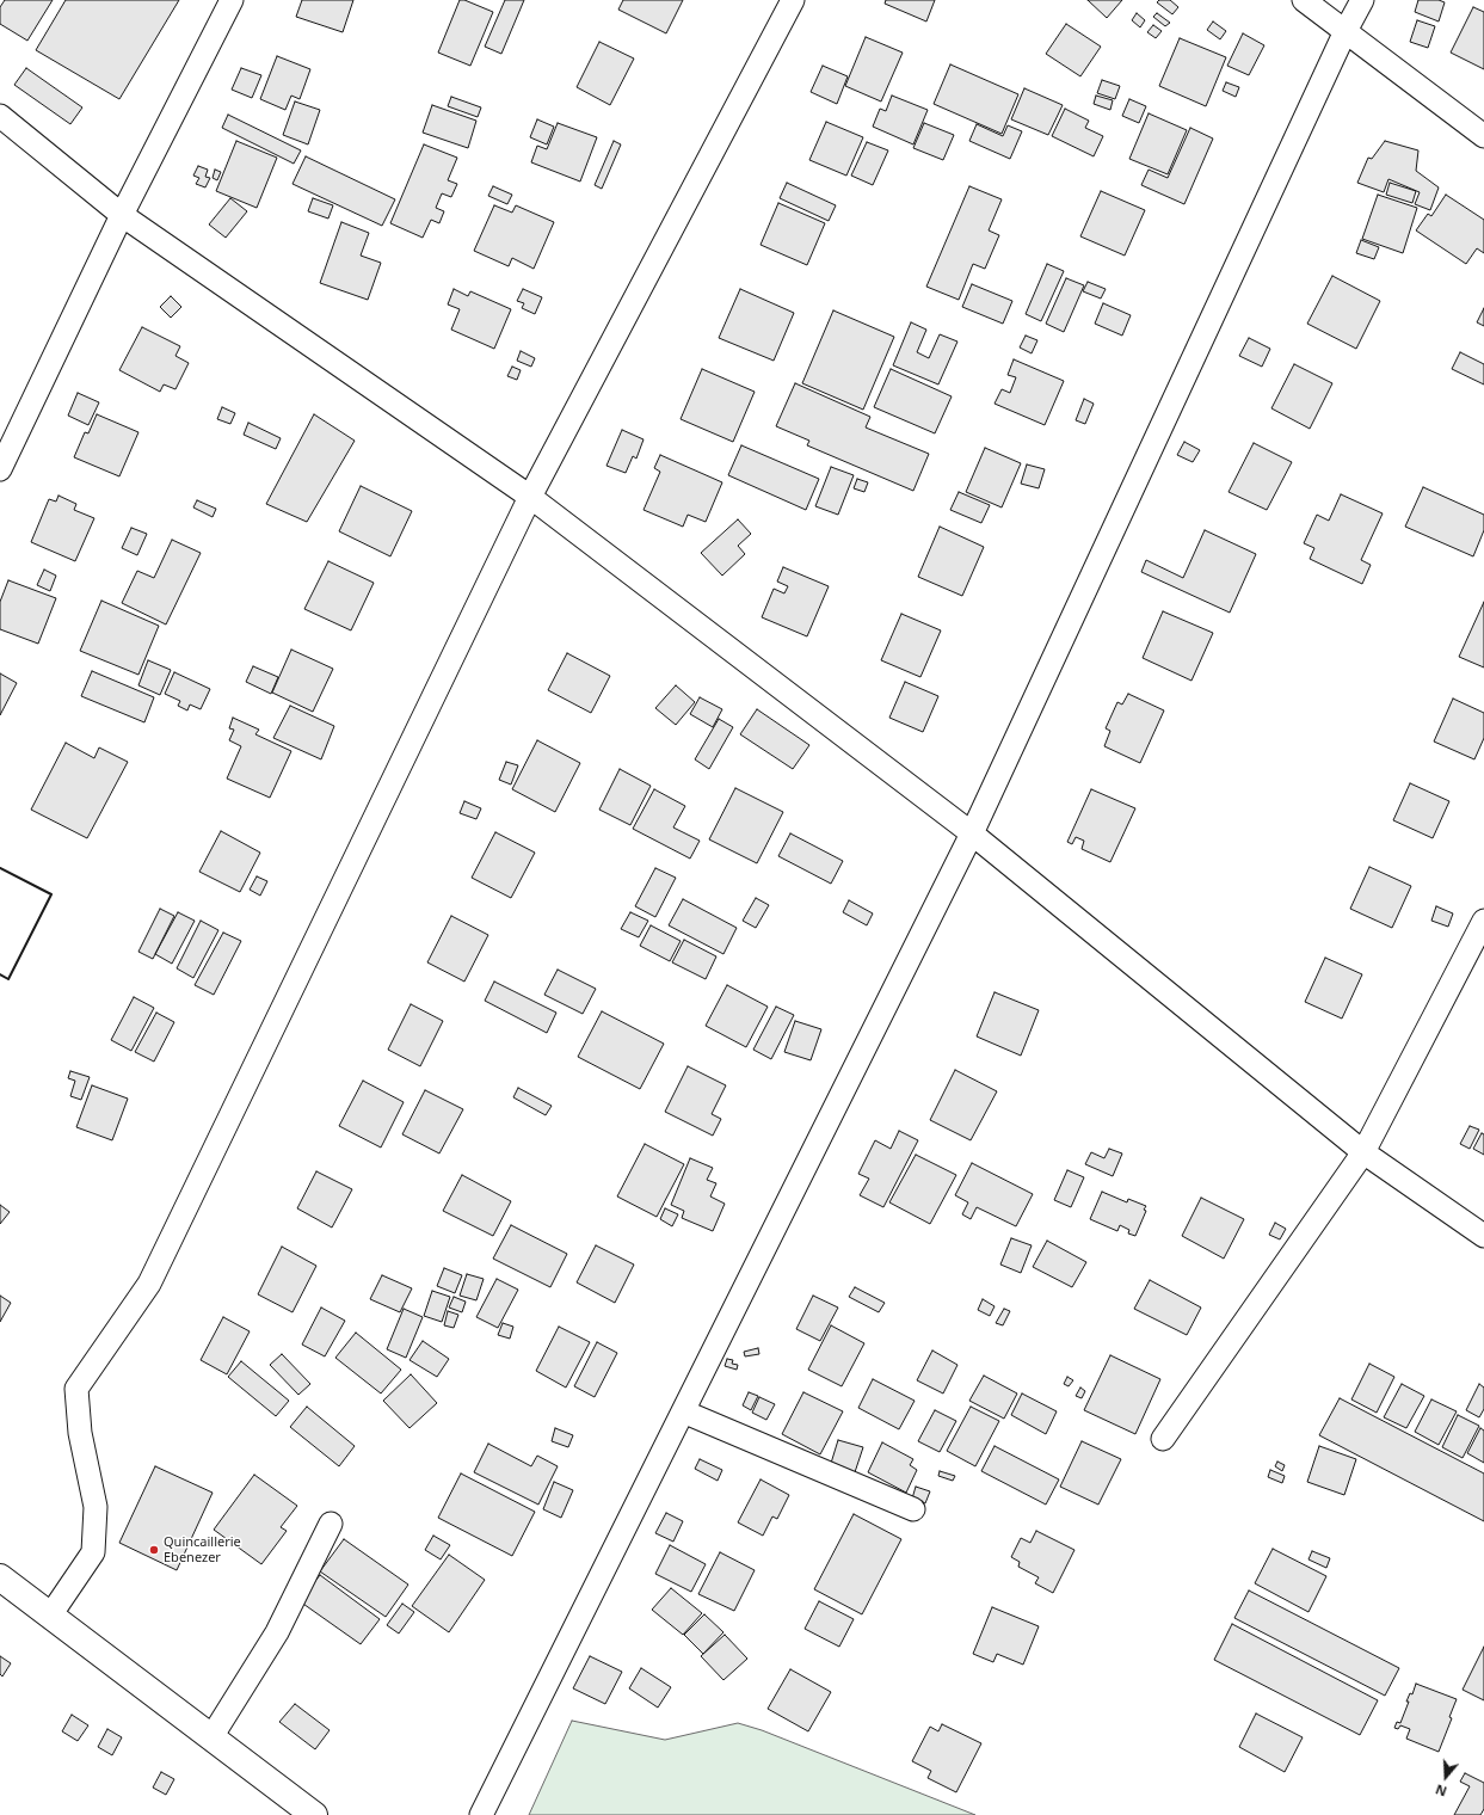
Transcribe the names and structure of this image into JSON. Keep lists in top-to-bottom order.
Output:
{
  "places": ["Quincaillerie Ebenezer"],
  "north": "bottom"
}
